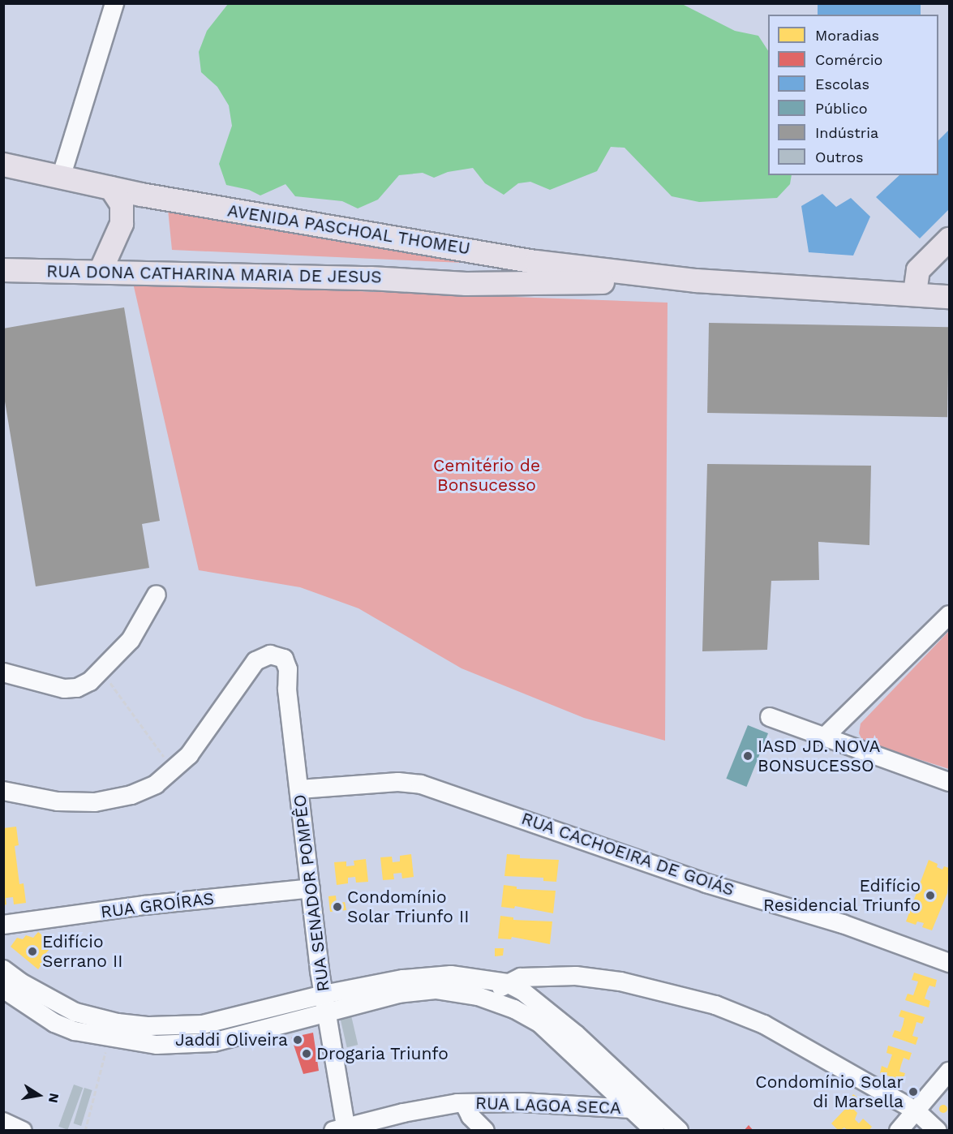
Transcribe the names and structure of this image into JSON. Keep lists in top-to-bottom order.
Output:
{
  "streets": {
    "main road": ["AVENIDA PASCHOAL THOMEU", "RUA DONA CATHARINA MARIA DE JESUS"],
    "street": [
      "RUA CACHOEIRA DE GOIÁS",
      "RUA SENADOR POMPÊO",
      "RUA GROÍRAS",
      "RUA LAGOA SECA"
    ]
  },
  "crossings": [
    ["AVENIDA PASCHOAL THOMEU", "RUA DONA CATHARINA MARIA DE JESUS"],
    ["RUA CACHOEIRA DE GOIÁS", "RUA SENADOR POMPÊO"],
    ["RUA SENADOR POMPÊO", "RUA GROÍRAS"],
    ["RUA SENADOR POMPÊO", "RUA LAGOA SECA"]
  ],
  "parks": ["Cemitério de Bonsucesso"],
  "places": [
    "IASD JD. NOVA BONSUCESSO",
    "Edifício Residencial Triunfo",
    "Condomínio Solar Triunfo II",
    "Edifício Serrano II",
    "Jaddi Oliveira",
    "Drogaria Triunfo",
    "Condomínio Solar di Marsella"
  ],
  "legend": [
    "Moradias",
    "Comércio",
    "Escolas",
    "Público",
    "Indústria",
    "Outros"
  ],
  "north": "right"
}
